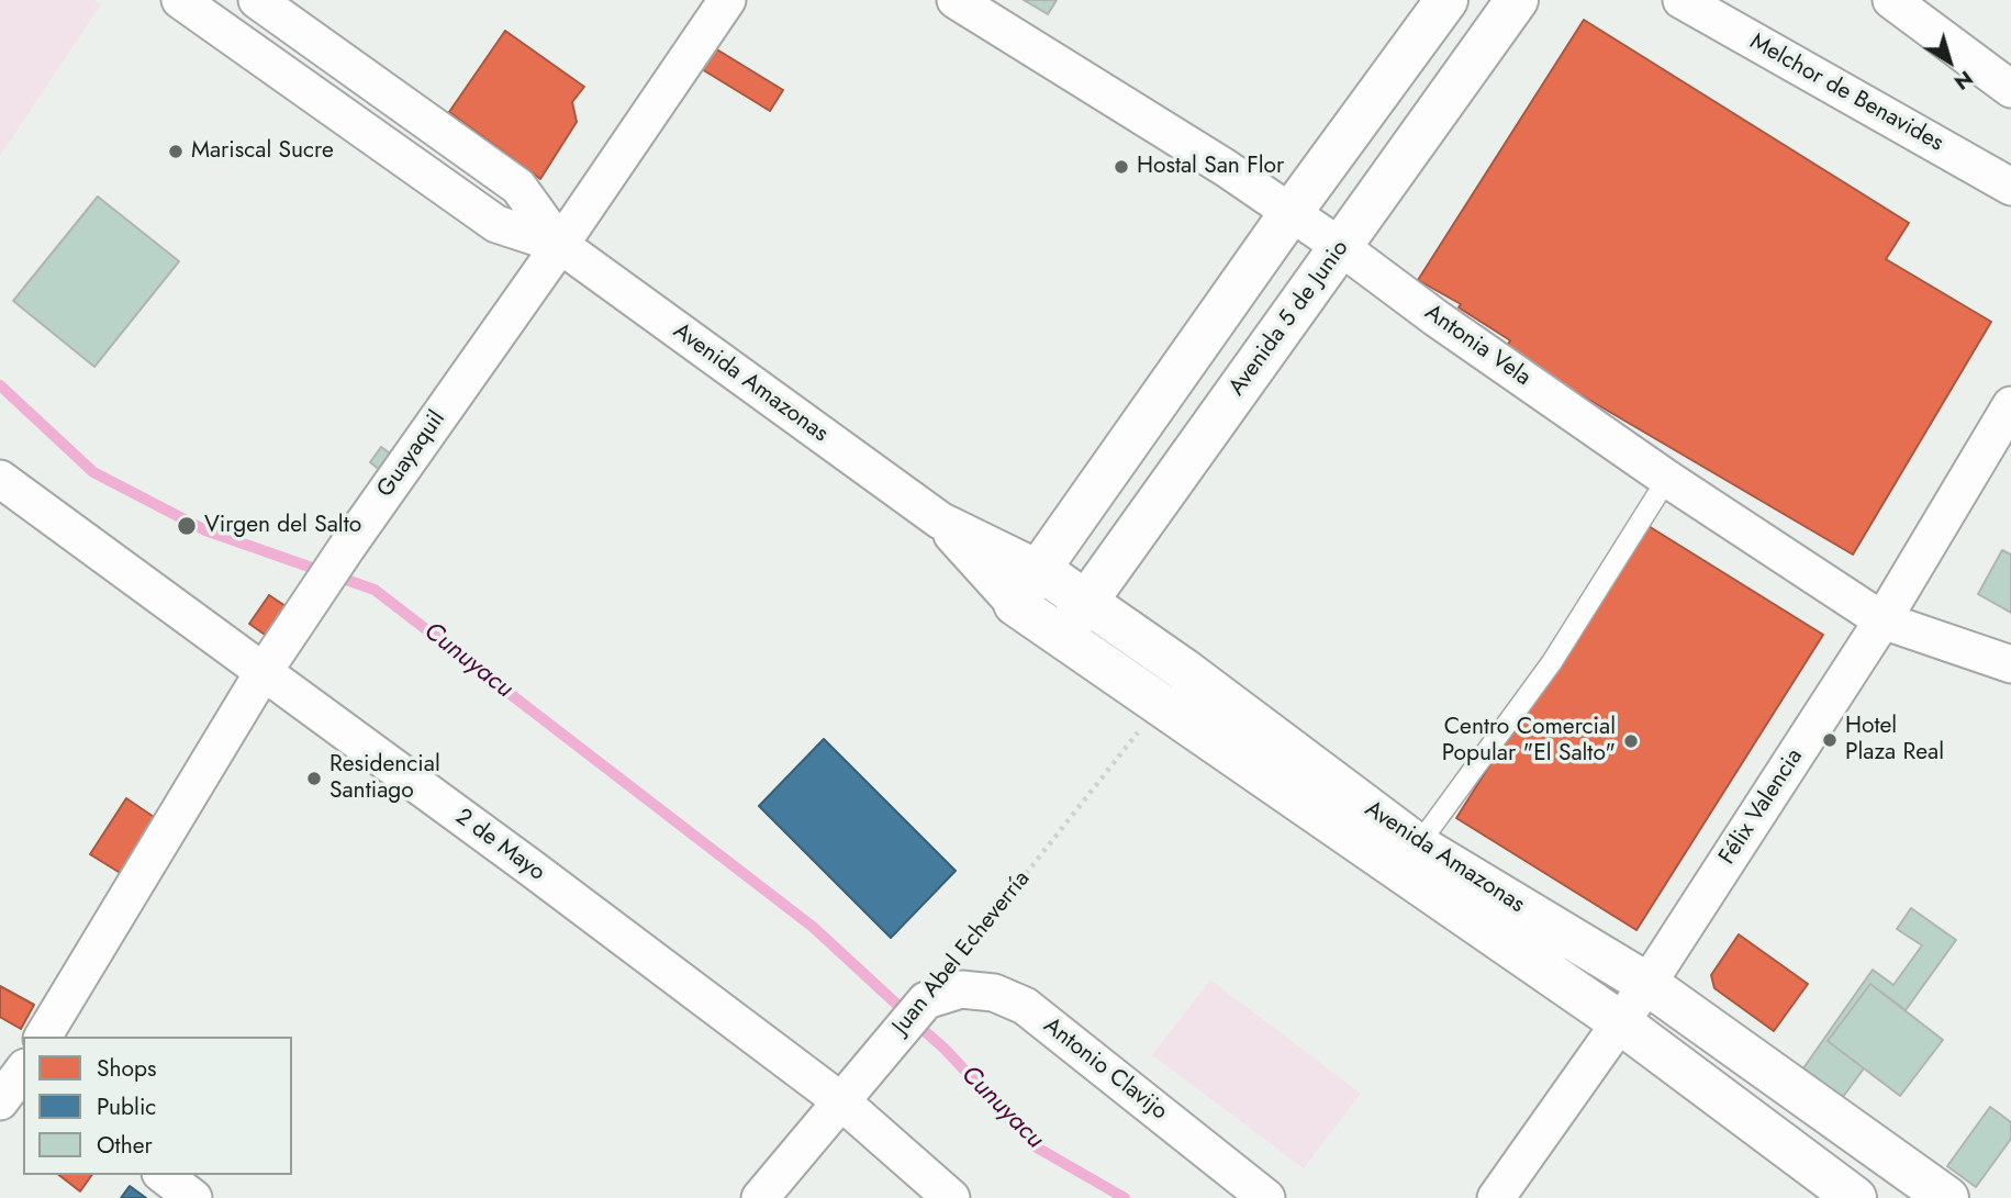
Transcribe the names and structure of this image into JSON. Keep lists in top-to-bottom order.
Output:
{
  "streets": {
    "main road": ["Avenida 5 de Junio", "Avenida Amazonas"],
    "street": [
      "Melchor de Benavides",
      "Antonia Vela",
      "Guayaquil",
      "Félix Valencia",
      "2 de Mayo",
      "Juan Abel Echeverría",
      "Antonio Clavijo"
    ]
  },
  "crossings": [
    ["Avenida 5 de Junio", "Antonia Vela"],
    ["Avenida 5 de Junio", "Avenida Amazonas"],
    ["Antonia Vela", "Félix Valencia"],
    ["Avenida Amazonas", "Guayaquil"],
    ["Avenida Amazonas", "Félix Valencia"],
    ["Avenida Amazonas", "Juan Abel Echeverría"],
    ["Guayaquil", "2 de Mayo"],
    ["2 de Mayo", "Juan Abel Echeverría"],
    ["Juan Abel Echeverría", "Antonio Clavijo"]
  ],
  "water": ["Cunuyacu"],
  "places": [
    "Mariscal Sucre",
    "Hostal San Flor",
    "Virgen del Salto",
    "Hotel Plaza Real",
    "Centro Comercial Popular \"El Salto\"",
    "Residencial Santiago"
  ],
  "legend": ["Shops", "Public", "Other"],
  "north": "bottom right"
}
